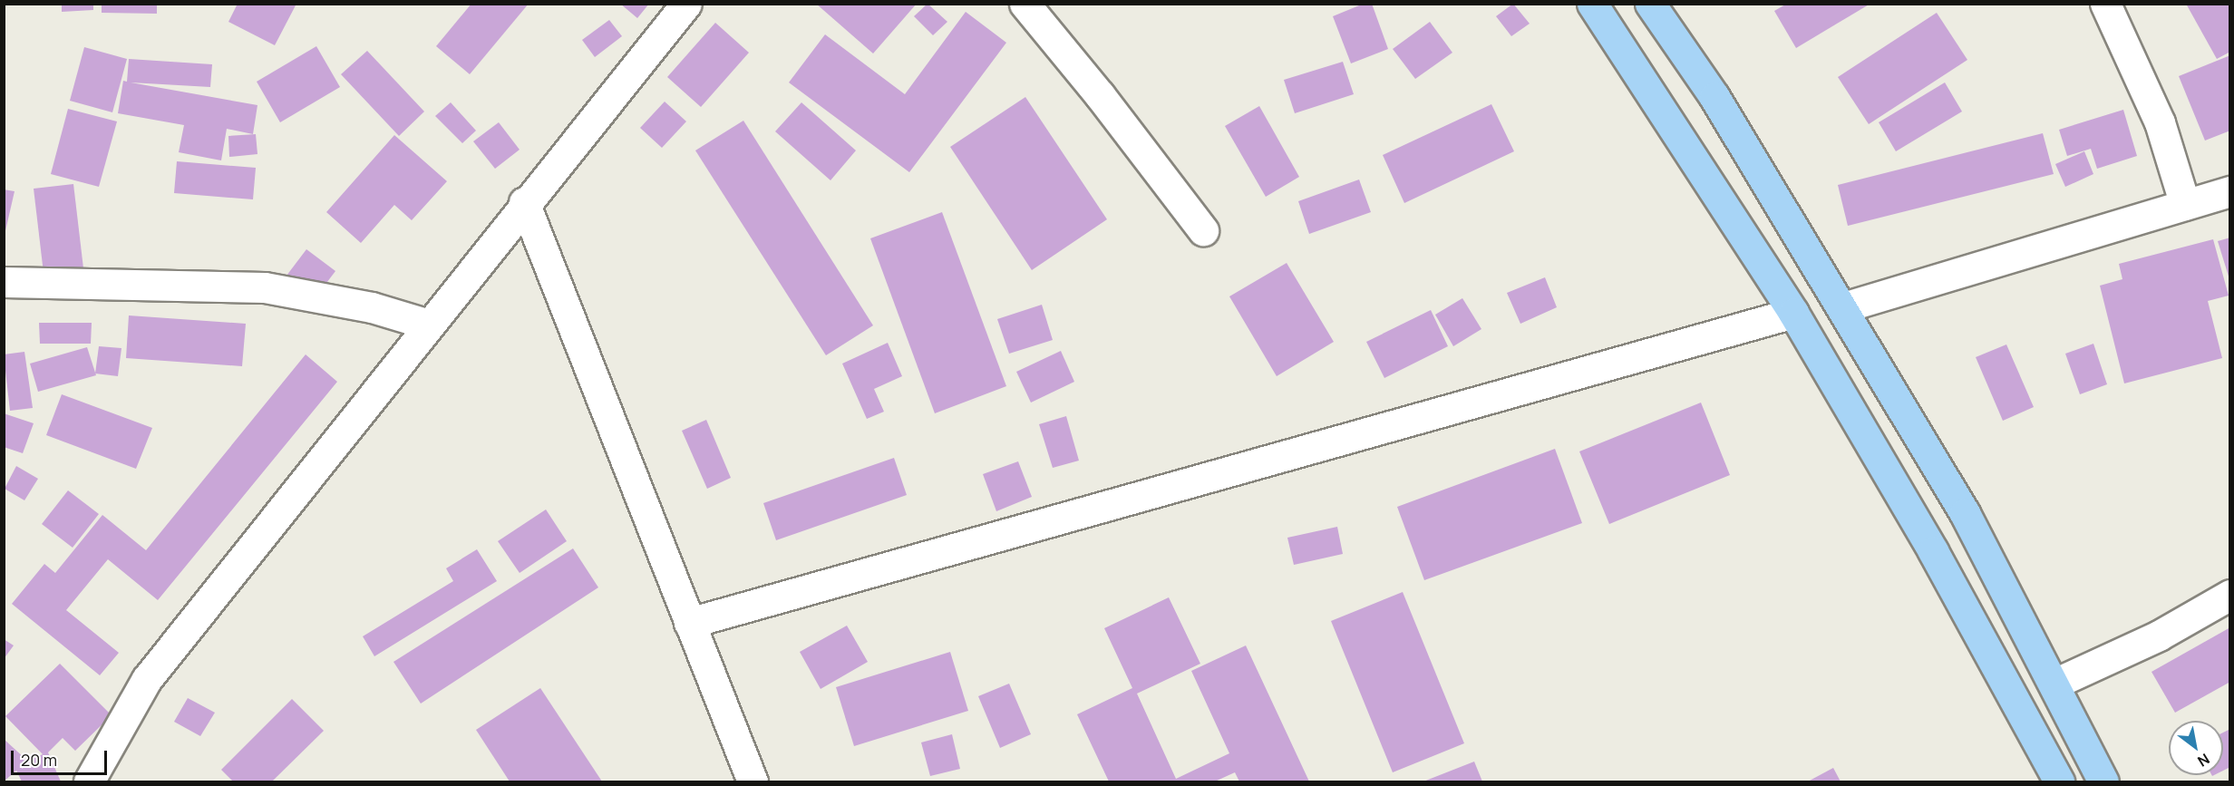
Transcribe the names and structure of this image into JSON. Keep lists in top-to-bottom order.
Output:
{
  "scale_bar": "20 m",
  "north": "bottom right"
}
